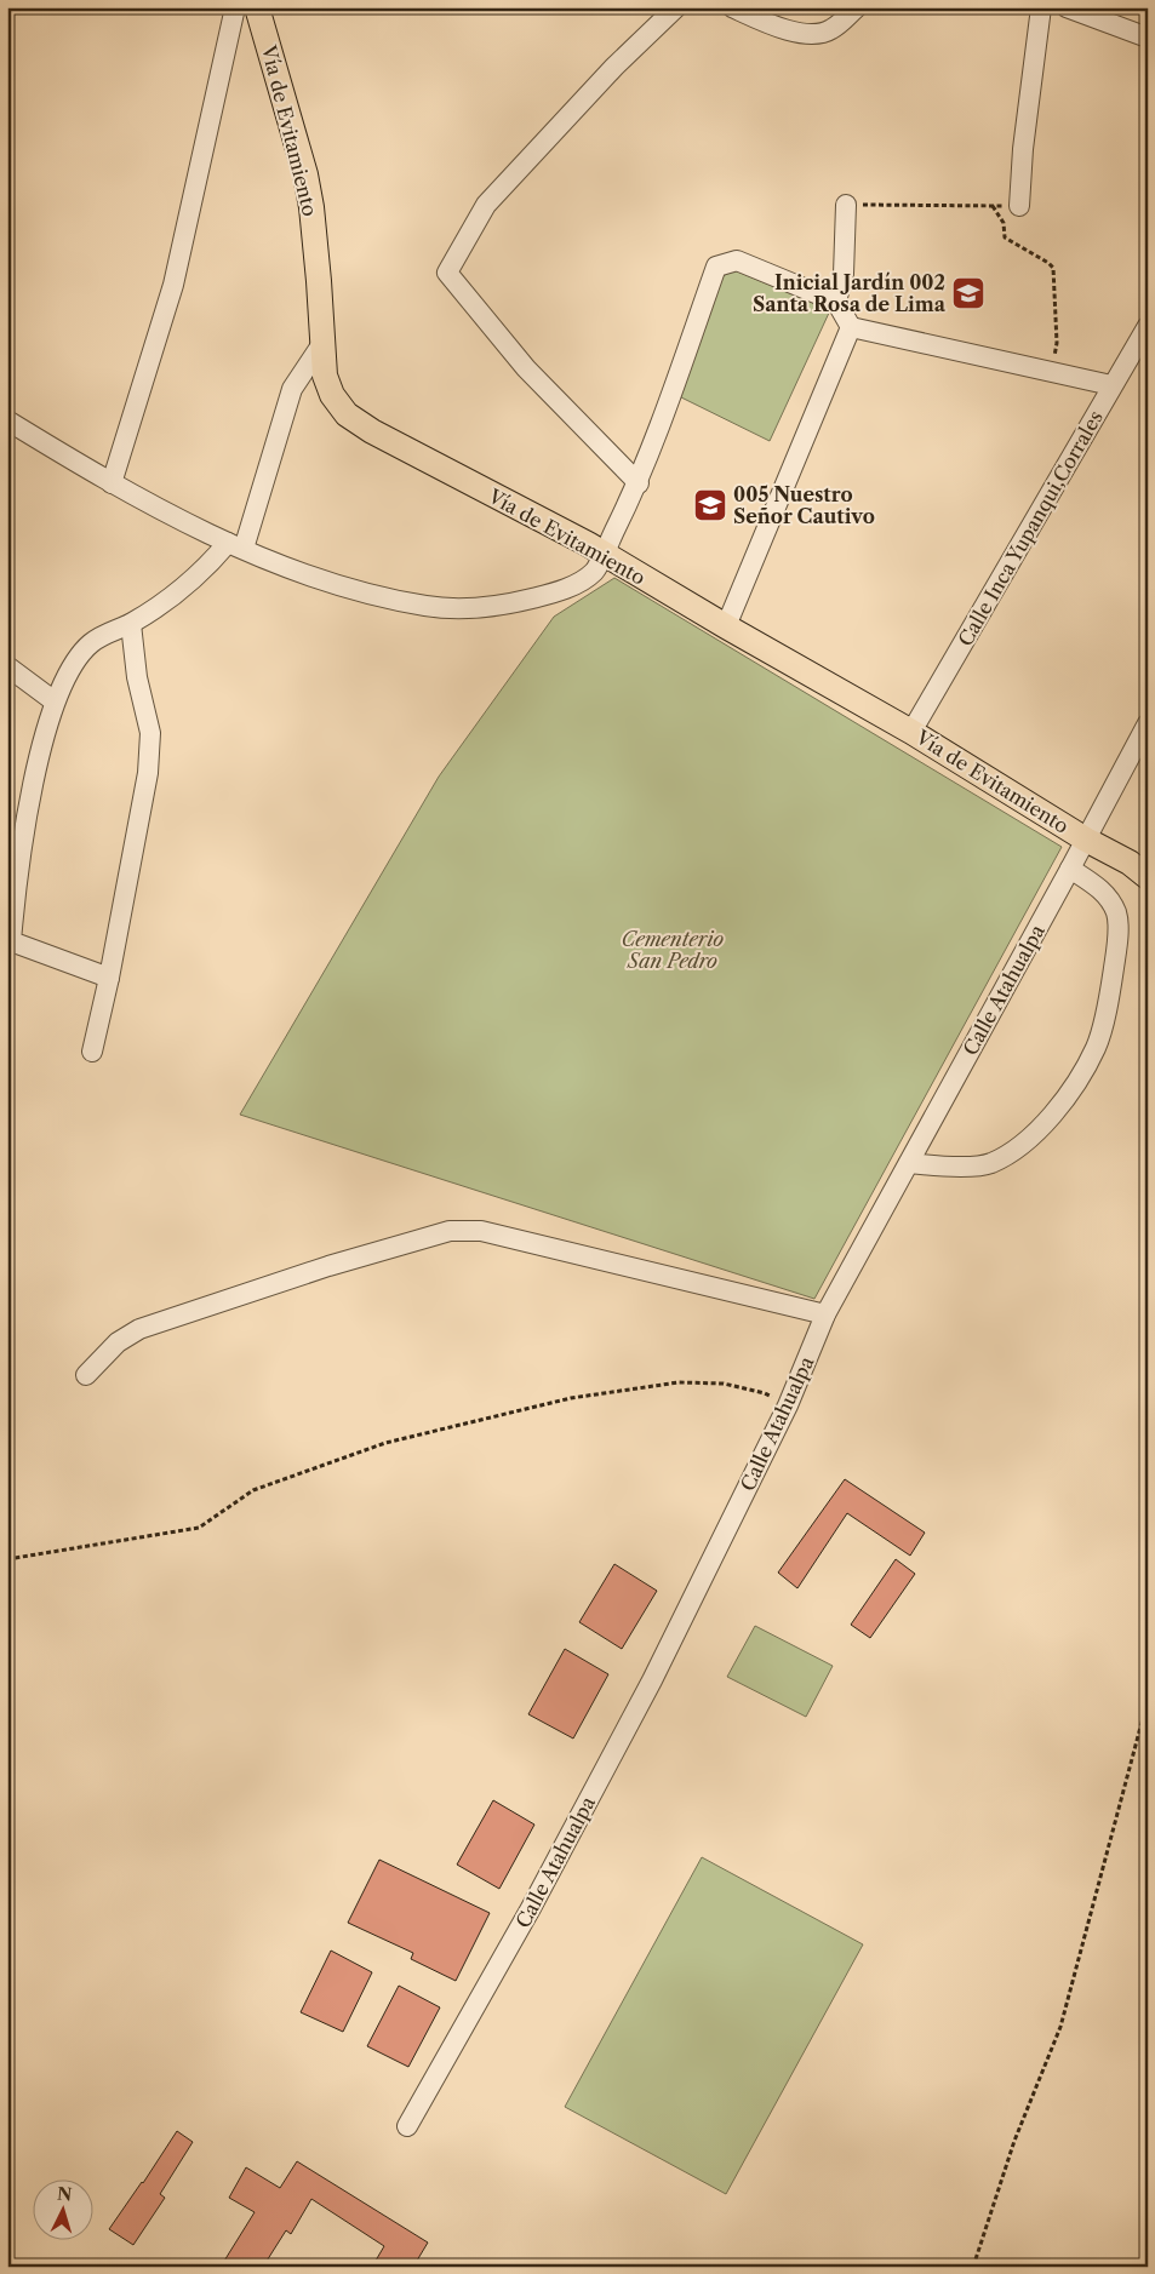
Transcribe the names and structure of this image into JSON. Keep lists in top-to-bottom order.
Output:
{
  "streets": {
    "main road": ["Vía de Evitamiento"],
    "street": ["Calle Inca Yupanqui,Corrales", "Calle Atahualpa"]
  },
  "crossings": [
    ["Vía de Evitamiento", "Calle Inca Yupanqui,Corrales"],
    ["Vía de Evitamiento", "Calle Atahualpa"]
  ],
  "parks": ["Cementerio San Pedro"],
  "places": {
    "school or university": ["Inicial Jardín 002 Santa Rosa de Lima", "005 Nuestro Señor Cautivo"]
  },
  "north": "top"
}
